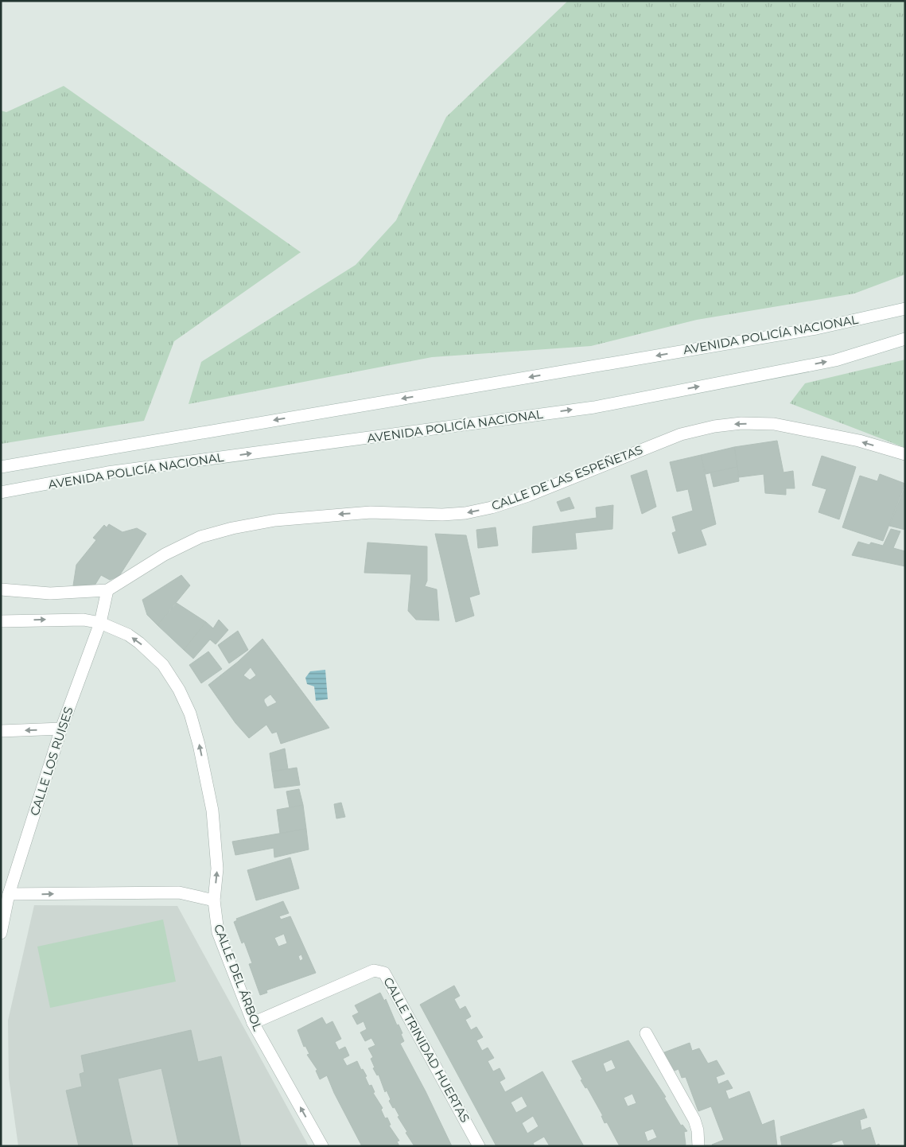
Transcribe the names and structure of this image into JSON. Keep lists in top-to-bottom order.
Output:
{
  "streets": {
    "street": [
      "AVENIDA POLICÍA NACIONAL",
      "CALLE DE LAS ESPEÑETAS",
      "CALLE LOS RUISES",
      "CALLE DEL ÁRBOL",
      "CALLE TRINIDAD HUERTAS"
    ]
  },
  "crossings": [
    ["CALLE DE LAS ESPEÑETAS", "CALLE LOS RUISES"],
    ["CALLE LOS RUISES", "CALLE DEL ÁRBOL"],
    ["CALLE DEL ÁRBOL", "CALLE TRINIDAD HUERTAS"]
  ],
  "one_way": ["CALLE DE LAS ESPEÑETAS"]
}
